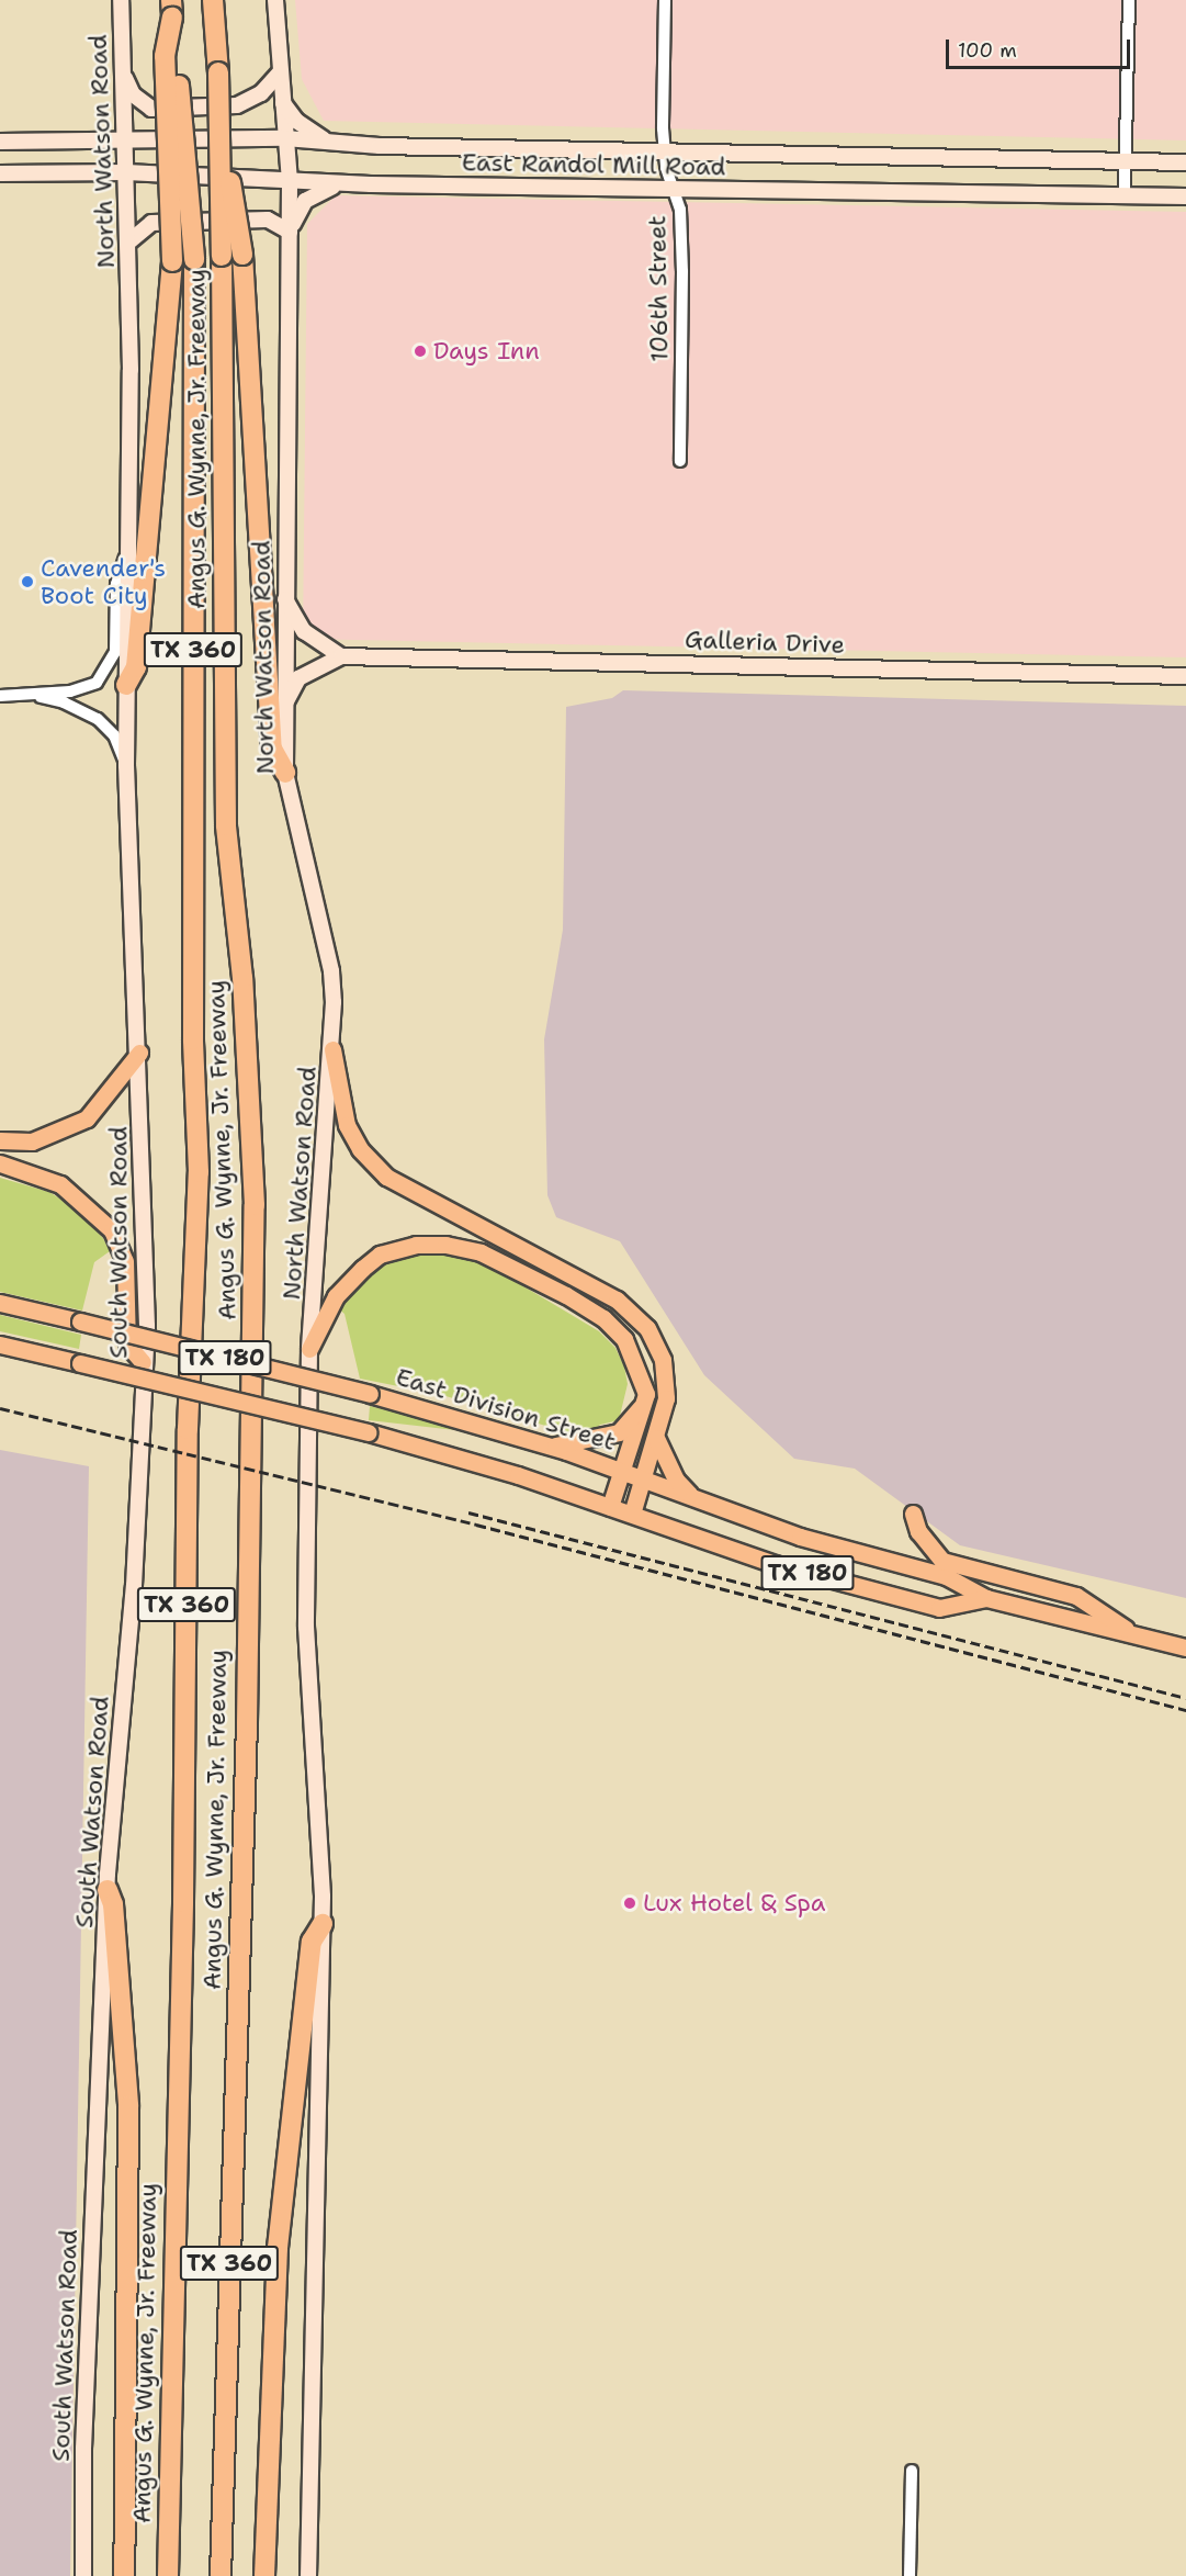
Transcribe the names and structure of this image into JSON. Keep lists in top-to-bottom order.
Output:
{
  "streets": {
    "highway": ["Angus G. Wynne, Jr. Freeway", "TX 360"],
    "main road": [
      "North Watson Road",
      "East Randol Mill Road",
      "Galleria Drive",
      "South Watson Road",
      "TX 180",
      "East Division Street"
    ],
    "street": ["106th Street"]
  },
  "crossings": [
    ["North Watson Road", "East Randol Mill Road"],
    ["North Watson Road", "South Watson Road"],
    ["East Randol Mill Road", "106th Street"]
  ],
  "places": ["Days Inn", "Cavender's Boot City", "Lux Hotel & Spa"],
  "scale_bar": "100 m"
}
